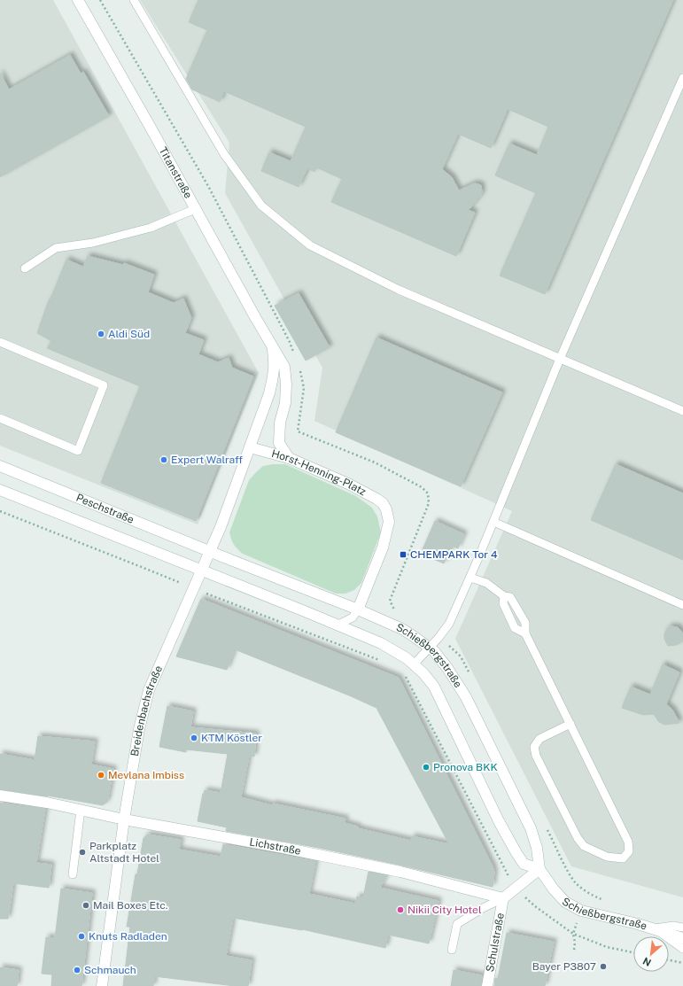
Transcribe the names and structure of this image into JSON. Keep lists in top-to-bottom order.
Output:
{
  "streets": {
    "street": [
      "Titanstraße",
      "Horst-Henning-Platz",
      "Peschstraße",
      "Schießbergstraße",
      "Breidenbachstraße",
      "Lichstraße",
      "Schulstraße"
    ]
  },
  "crossings": [
    ["Titanstraße", "Horst-Henning-Platz"],
    ["Horst-Henning-Platz", "Schießbergstraße"],
    ["Peschstraße", "Schießbergstraße"],
    ["Peschstraße", "Breidenbachstraße"],
    ["Schießbergstraße", "Breidenbachstraße"],
    ["Breidenbachstraße", "Lichstraße"],
    ["Lichstraße", "Schulstraße"]
  ],
  "places": {
    "other": [
      "Aldi Süd",
      "Expert Walraff",
      "KTM Köstler",
      "Pronova BKK",
      "Mevlana Imbiss",
      "Parkplatz Altstadt Hotel",
      "Mail Boxes Etc.",
      "Nikii City Hotel",
      "Knuts Radladen",
      "Bayer P3807",
      "Schmauch"
    ],
    "transit": ["CHEMPARK Tor 4"]
  },
  "north": "bottom left"
}
